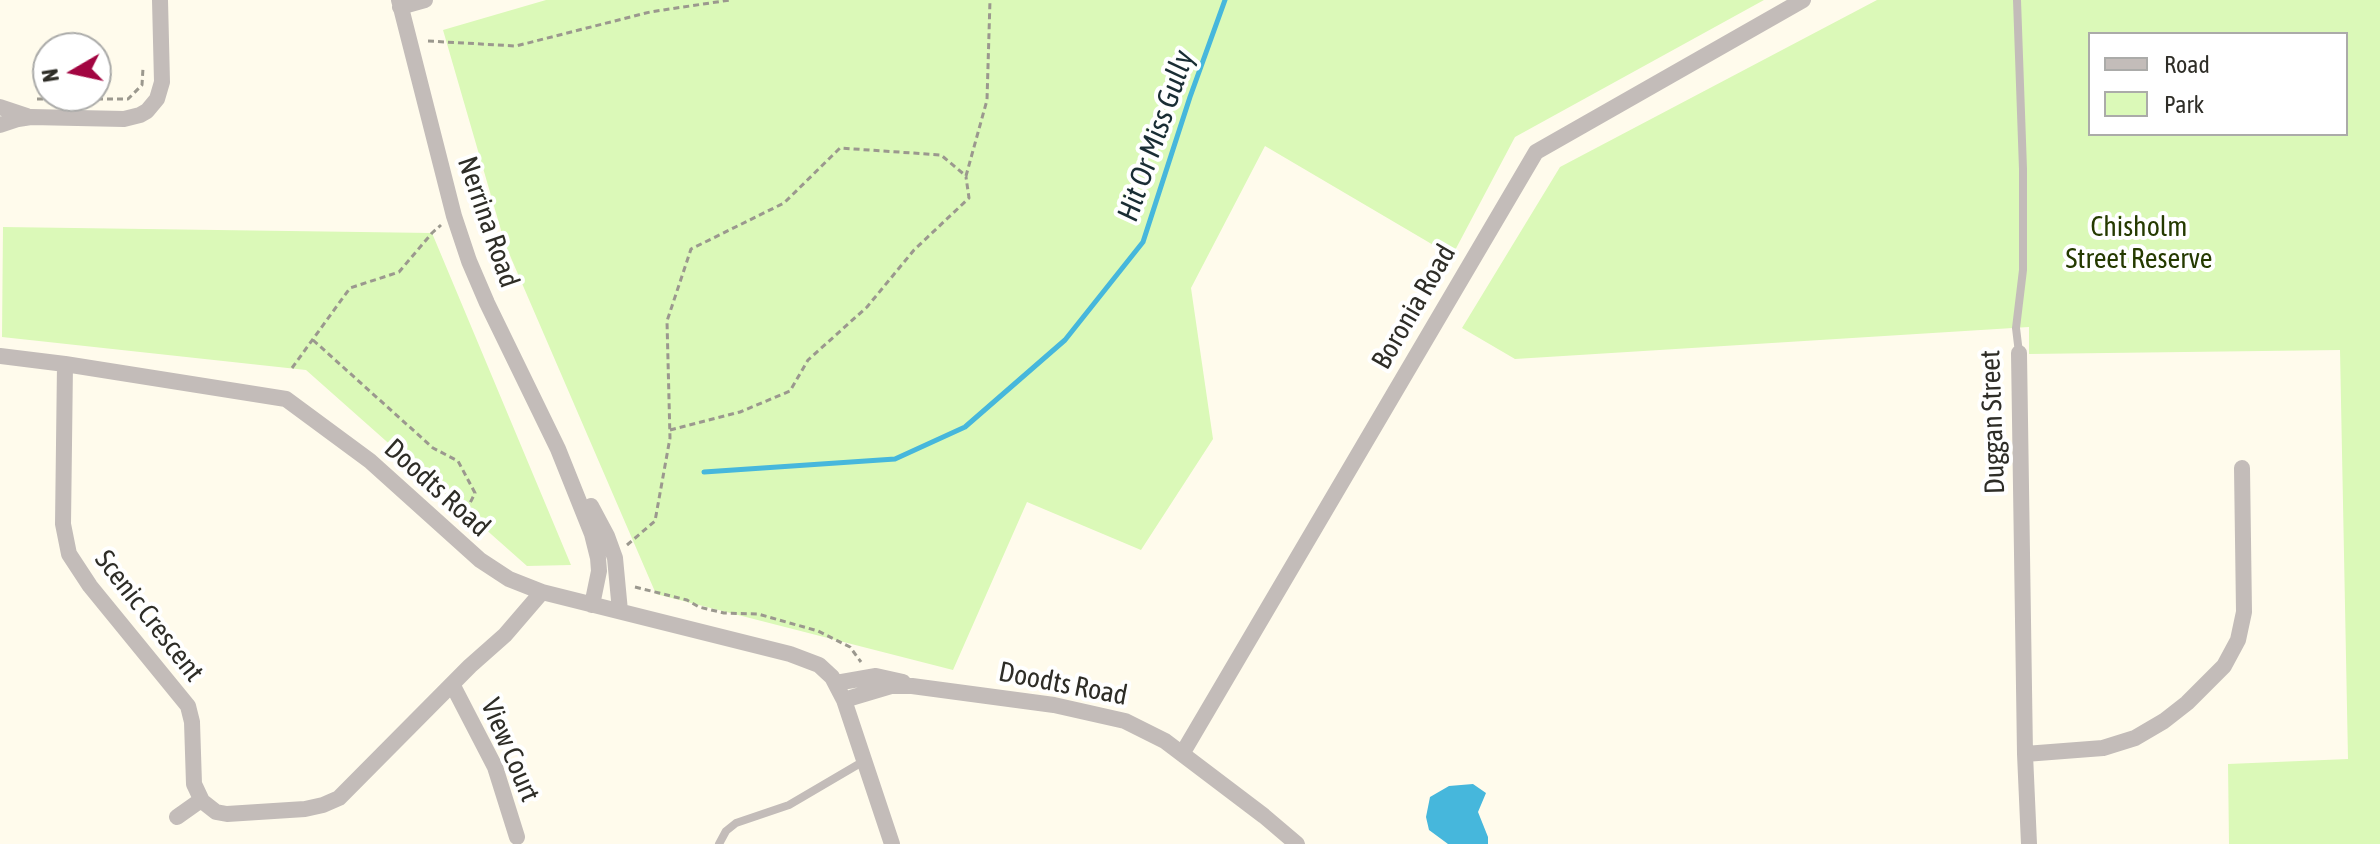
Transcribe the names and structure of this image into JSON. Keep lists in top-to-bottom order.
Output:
{
  "streets": {
    "street": [
      "Nerrina Road",
      "Boronia Road",
      "Duggan Street",
      "Doodts Road",
      "Scenic Crescent",
      "View Court"
    ]
  },
  "crossings": [
    ["Nerrina Road", "Doodts Road"],
    ["Boronia Road", "Doodts Road"],
    ["Doodts Road", "Scenic Crescent"]
  ],
  "water": ["Hit Or Miss Gully"],
  "parks": ["Chisholm Street Reserve"],
  "legend": ["Road", "Park"],
  "north": "left"
}
